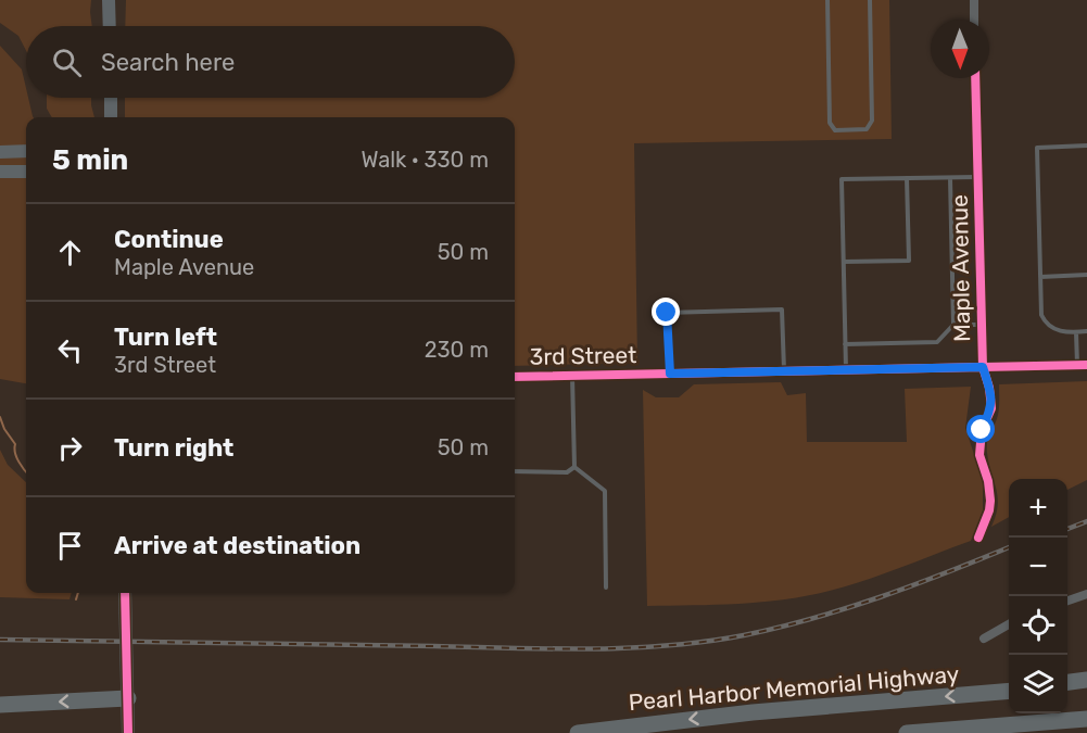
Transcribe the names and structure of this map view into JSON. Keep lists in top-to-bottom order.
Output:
{
  "streets": {
    "highway": ["Pearl Harbor Memorial Highway"],
    "street": ["Maple Avenue", "3rd Street"]
  },
  "crossings": [
    ["Maple Avenue", "3rd Street"]
  ],
  "north": "bottom",
  "page": {
    "search": "Search here",
    "heading": ["5 min", "Walk · 330 m"],
    "list": [
      ["Continue", "Maple Avenue", "50 m"],
      ["Turn left", "3rd Street", "230 m"],
      ["Turn right", "50 m"],
      "Arrive at destination"
    ],
    "map_buttons": ["+", "−"]
  }
}
